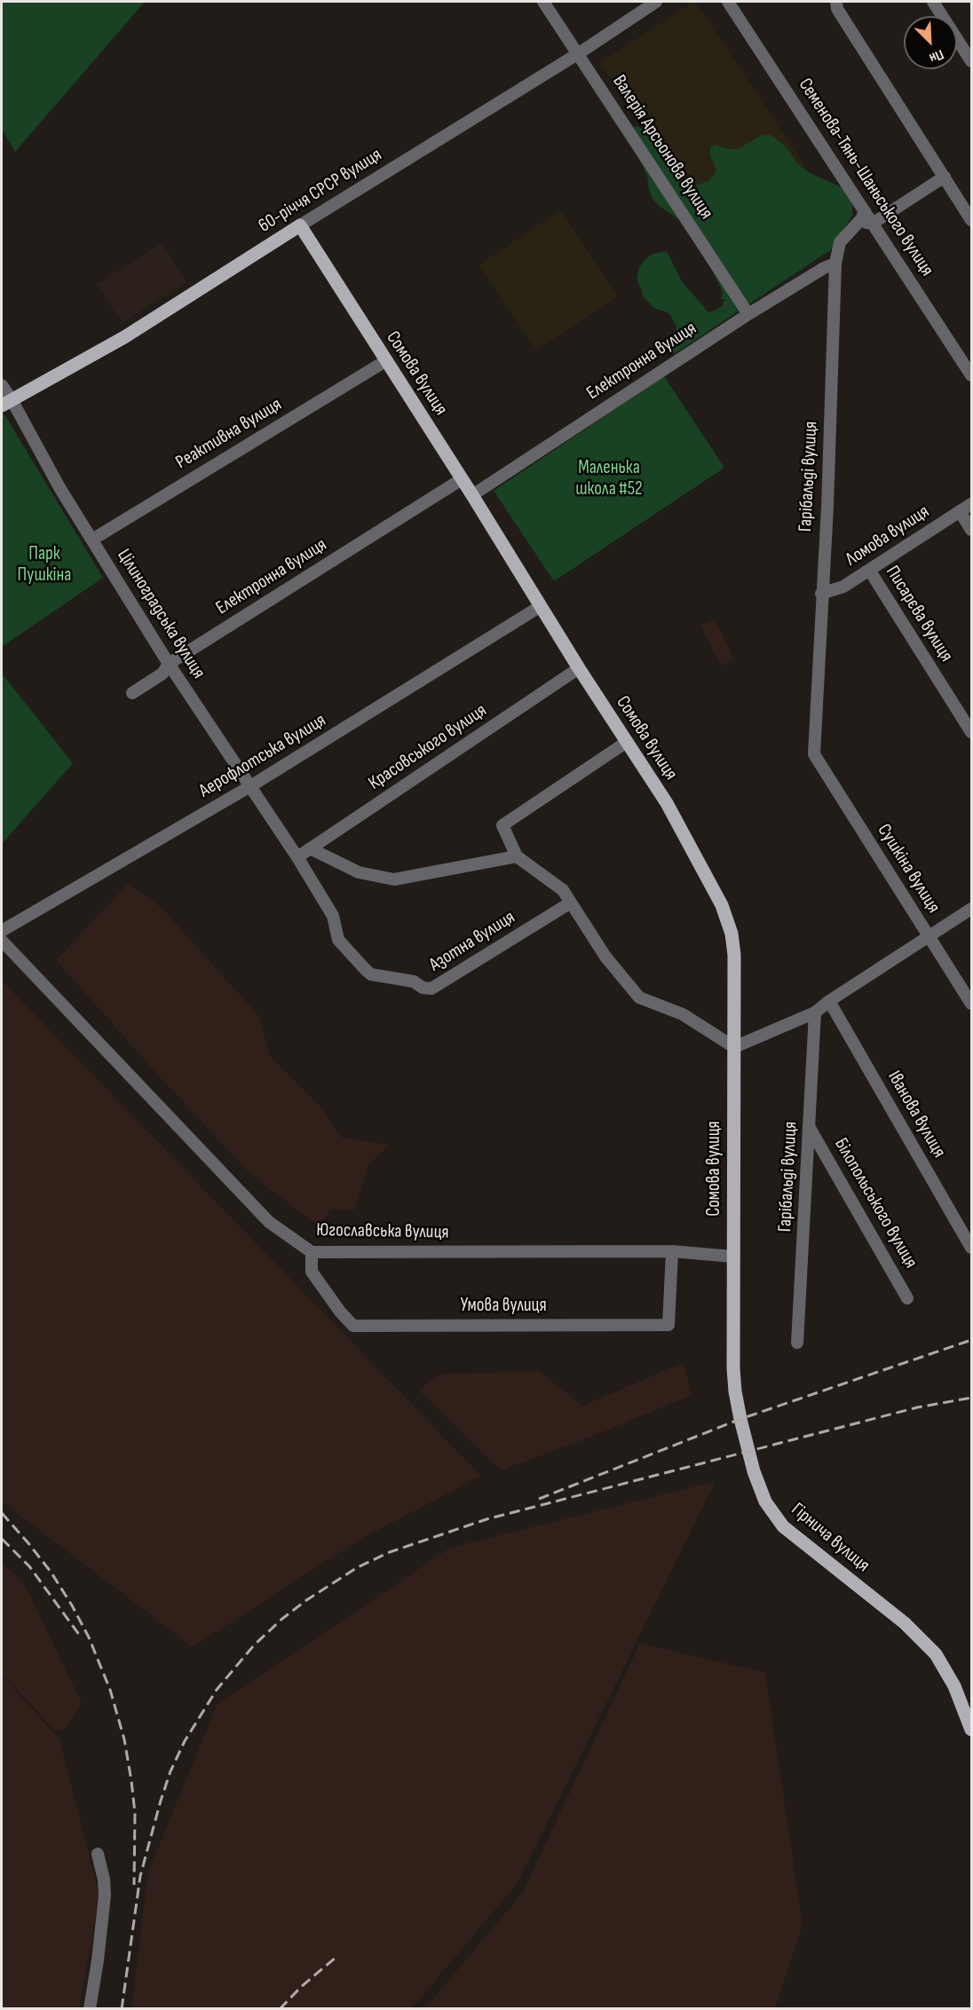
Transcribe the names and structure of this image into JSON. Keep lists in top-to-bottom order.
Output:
{
  "streets": {
    "main road": ["60-річчя СРСР вулиця", "Сомова вулиця", "Гірнича вулиця"],
    "street": [
      "Валерія Арсьонова вулиця",
      "Семенова-Тянь-Шаньського вулиця",
      "Електронна вулиця",
      "Реактивна вулиця",
      "Гарібальді вулиця",
      "Ломова вулиця",
      "Цілиноградська вулиця",
      "Писарєва вулиця",
      "Красовського вулиця",
      "Аерофлотська вулиця",
      "Сушкіна вулиця",
      "Азотна вулиця",
      "Іванова вулиця",
      "Білопольського вулиця",
      "Югославська вулиця",
      "Умова вулиця"
    ]
  },
  "crossings": [
    ["Валерія Арсьонова вулиця", "60-річчя СРСР вулиця"],
    ["Валерія Арсьонова вулиця", "Електронна вулиця"],
    ["Семенова-Тянь-Шаньського вулиця", "Гарібальді вулиця"],
    ["60-річчя СРСР вулиця", "Сомова вулиця"],
    ["60-річчя СРСР вулиця", "Цілиноградська вулиця"],
    ["Електронна вулиця", "Сомова вулиця"],
    ["Електронна вулиця", "Гарібальді вулиця"],
    ["Електронна вулиця", "Цілиноградська вулиця"],
    ["Сомова вулиця", "Реактивна вулиця"],
    ["Сомова вулиця", "Красовського вулиця"],
    ["Сомова вулиця", "Аерофлотська вулиця"],
    ["Сомова вулиця", "Югославська вулиця"],
    ["Сомова вулиця", "Гірнича вулиця"],
    ["Реактивна вулиця", "Цілиноградська вулиця"],
    ["Гарібальді вулиця", "Ломова вулиця"],
    ["Гарібальді вулиця", "Сушкіна вулиця"],
    ["Гарібальді вулиця", "Білопольського вулиця"],
    ["Ломова вулиця", "Писарєва вулиця"],
    ["Цілиноградська вулиця", "Красовського вулиця"],
    ["Цілиноградська вулиця", "Аерофлотська вулиця"],
    ["Цілиноградська вулиця", "Азотна вулиця"],
    ["Красовського вулиця", "Азотна вулиця"],
    ["Югославська вулиця", "Умова вулиця"]
  ],
  "parks": ["Маленька школа #52", "Парк Пушкіна"],
  "north": "bottom right"
}
